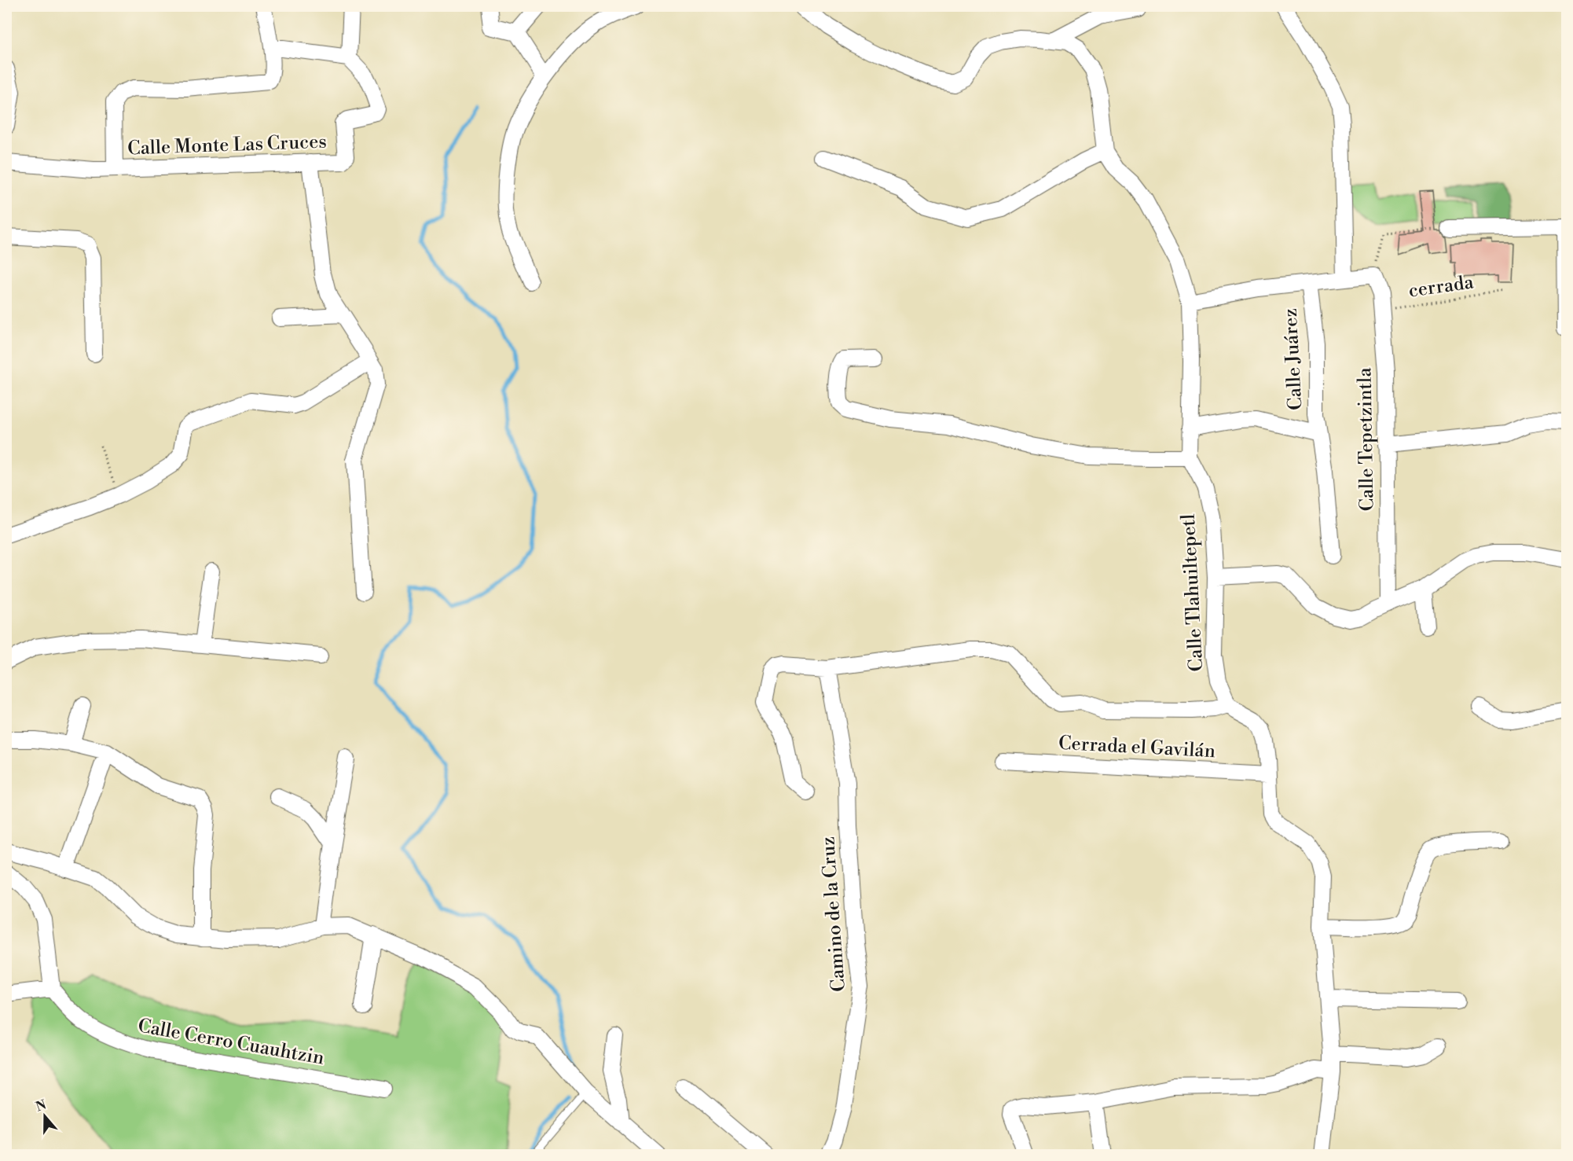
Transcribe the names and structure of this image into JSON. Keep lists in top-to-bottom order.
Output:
{
  "streets": {
    "street": [
      "Calle Monte Las Cruces",
      "Calle Juárez",
      "Calle Tepetzintla",
      "Calle Tlahuiltepetl",
      "Cerrada el Gavilán",
      "Camino de la Cruz",
      "Calle Cerro Cuauhtzin"
    ],
    "path": ["cerrada"]
  },
  "crossings": [
    ["cerrada", "Calle Tepetzintla"],
    ["Calle Juárez", "Calle Tlahuiltepetl"]
  ],
  "north": "top"
}
